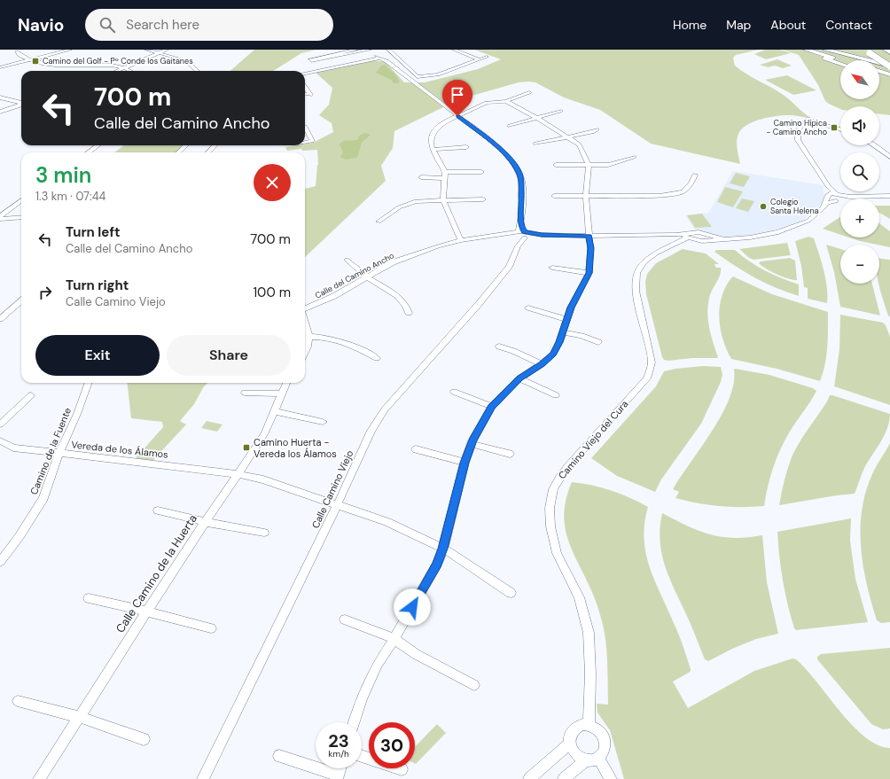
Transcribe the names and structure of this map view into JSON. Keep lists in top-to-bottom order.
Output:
{
  "streets": {
    "street": [
      "Calle del Camino Ancho",
      "Camino Viejo del Cura",
      "Vereda de los Álamos",
      "Camino de la Fuente",
      "Calle Camino Viejo",
      "Calle Camino de la Huerta"
    ]
  },
  "crossings": [
    ["Calle del Camino Ancho", "Camino Viejo del Cura"],
    ["Calle del Camino Ancho", "Calle Camino Viejo"],
    ["Vereda de los Álamos", "Camino de la Fuente"],
    ["Vereda de los Álamos", "Calle Camino Viejo"],
    ["Vereda de los Álamos", "Calle Camino de la Huerta"]
  ],
  "places": {
    "transit": ["Camino del Golf - Pº Conde los Gaitanes", "Camino Hípica - Camino Ancho", "Camino Huerta - Vereda los Álamos"],
    "other": ["Colegio Santa Helena"]
  },
  "north": "top left",
  "page": {
    "header": "Navio",
    "search": "Search here",
    "nav": [
      "Home",
      "Map",
      "About",
      "Contact"
    ],
    "map_buttons": ["+", "−"],
    "turn": ["700 m", "Calle del Camino Ancho"],
    "heading": ["3 min", "1.3 km · 07:44"],
    "list": [
      {
        "name": "Turn left",
        "note": "Calle del Camino Ancho",
        "value": "700 m"
      },
      {
        "name": "Turn right",
        "note": "Calle Camino Viejo",
        "value": "100 m"
      }
    ],
    "buttons": ["Exit", "Share"],
    "speed": "23 km/h",
    "limit": "30"
  }
}
